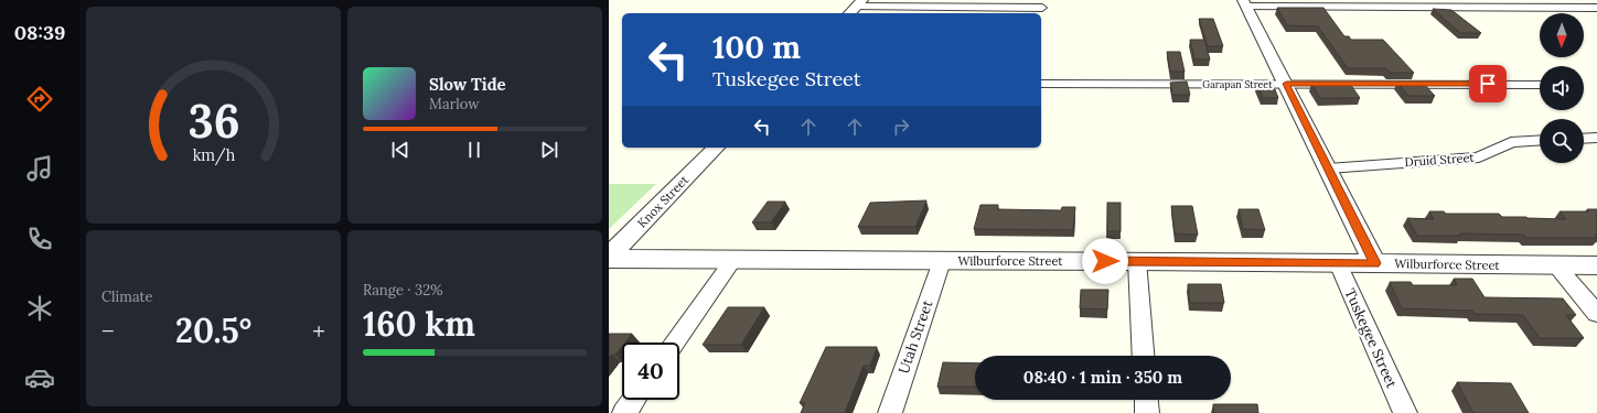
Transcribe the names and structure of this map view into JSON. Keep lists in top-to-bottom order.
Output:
{
  "streets": {
    "street": [
      "Garapan Street",
      "Druid Street",
      "Knox Street",
      "Wilburforce Street",
      "Utah Street",
      "Tuskegee Street"
    ]
  },
  "crossings": [
    ["Knox Street", "Wilburforce Street"],
    ["Wilburforce Street", "Utah Street"],
    ["Wilburforce Street", "Tuskegee Street"]
  ],
  "north": "bottom",
  "page": {
    "tabs": "08:39",
    "turn": ["100 m", "Tuskegee Street"],
    "song": ["Slow Tide", "Marlow"],
    "tile": [
      "Climate",
      ["Range · 32%", "160 km"]
    ],
    "heat": ["−", "20.5°", "+"],
    "limit": "40",
    "trip": "08:40 · 1 min · 350 m",
    "gauge": ["36", "km/h"]
  }
}
